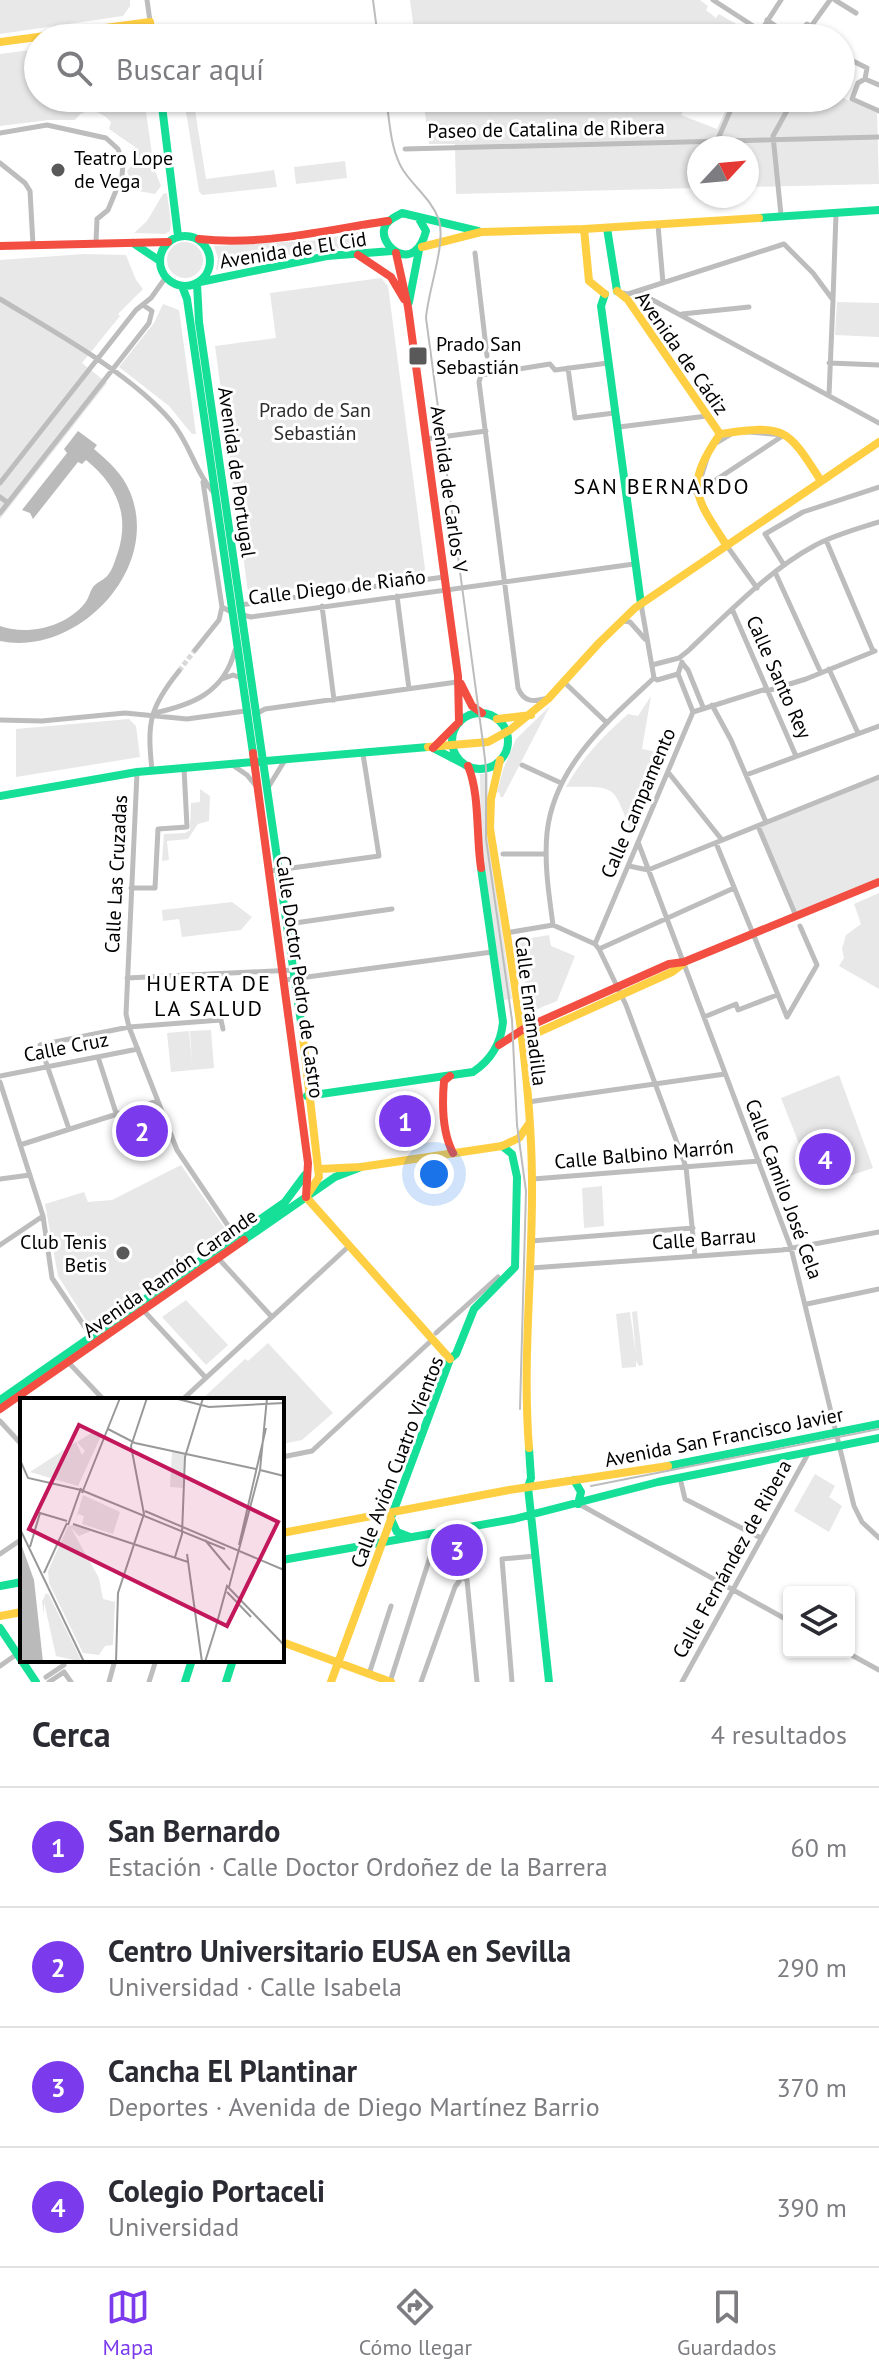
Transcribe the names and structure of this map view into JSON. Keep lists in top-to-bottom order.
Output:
{
  "streets": {
    "main road": [
      "Avenida de El Cid",
      "Avenida de Cádiz",
      "Avenida de Portugal",
      "Avenida de Carlos V",
      "Calle Doctor Pedro de Castro",
      "Calle Enramadilla",
      "Avenida Ramón Carande",
      "Avenida San Francisco Javier",
      "Calle Avión Cuatro Vientos"
    ],
    "street": [
      "Paseo de Catalina de Ribera",
      "Calle Diego de Riaño",
      "Calle Santo Rey",
      "Calle Campamento",
      "Calle Las Cruzadas",
      "Calle Cruz",
      "Calle Balbino Marrón",
      "Calle Camilo José Cela",
      "Calle Barrau",
      "Calle Fernández de Ribera"
    ]
  },
  "crossings": [
    ["Avenida de El Cid", "Avenida de Portugal"],
    ["Avenida de Portugal", "Calle Diego de Riaño"],
    ["Avenida de Portugal", "Calle Doctor Pedro de Castro"],
    ["Avenida de Carlos V", "Calle Diego de Riaño"],
    ["Calle Campamento", "Calle Camilo José Cela"],
    ["Calle Las Cruzadas", "Calle Cruz"],
    ["Calle Las Cruzadas", "Avenida Ramón Carande"],
    ["Calle Doctor Pedro de Castro", "Avenida Ramón Carande"],
    ["Calle Enramadilla", "Calle Balbino Marrón"],
    ["Calle Enramadilla", "Calle Barrau"],
    ["Calle Enramadilla", "Avenida San Francisco Javier"],
    ["Calle Balbino Marrón", "Calle Camilo José Cela"],
    ["Calle Camilo José Cela", "Calle Barrau"],
    ["Calle Camilo José Cela", "Avenida San Francisco Javier"],
    ["Avenida Ramón Carande", "Calle Avión Cuatro Vientos"],
    ["Avenida San Francisco Javier", "Calle Avión Cuatro Vientos"],
    ["Avenida San Francisco Javier", "Calle Fernández de Ribera"]
  ],
  "districts": ["SAN BERNARDO", "HUERTA DE LA SALUD"],
  "parks": ["Prado de San Sebastián"],
  "places": {
    "other": ["Teatro Lope de Vega", "Club Tenis Betis"],
    "transit": ["Prado San Sebastián"]
  },
  "north": "top right",
  "page": {
    "search": "Buscar aquí",
    "pins": [
      "1",
      "2",
      "4",
      "3"
    ],
    "heading": ["Cerca", "4 resultados"],
    "list": [
      {
        "mark": "1",
        "name": "San Bernardo",
        "note": "Estación · Calle Doctor Ordoñez de la Barrera",
        "value": "60 m"
      },
      {
        "mark": "2",
        "name": "Centro Universitario EUSA en Sevilla",
        "note": "Universidad · Calle Isabela",
        "value": "290 m"
      },
      {
        "mark": "3",
        "name": "Cancha El Plantinar",
        "note": "Deportes · Avenida de Diego Martínez Barrio",
        "value": "370 m"
      },
      {
        "mark": "4",
        "name": "Colegio Portaceli",
        "note": "Universidad",
        "value": "390 m"
      }
    ],
    "nav": ["Mapa", "Cómo llegar", "Guardados"]
  }
}
